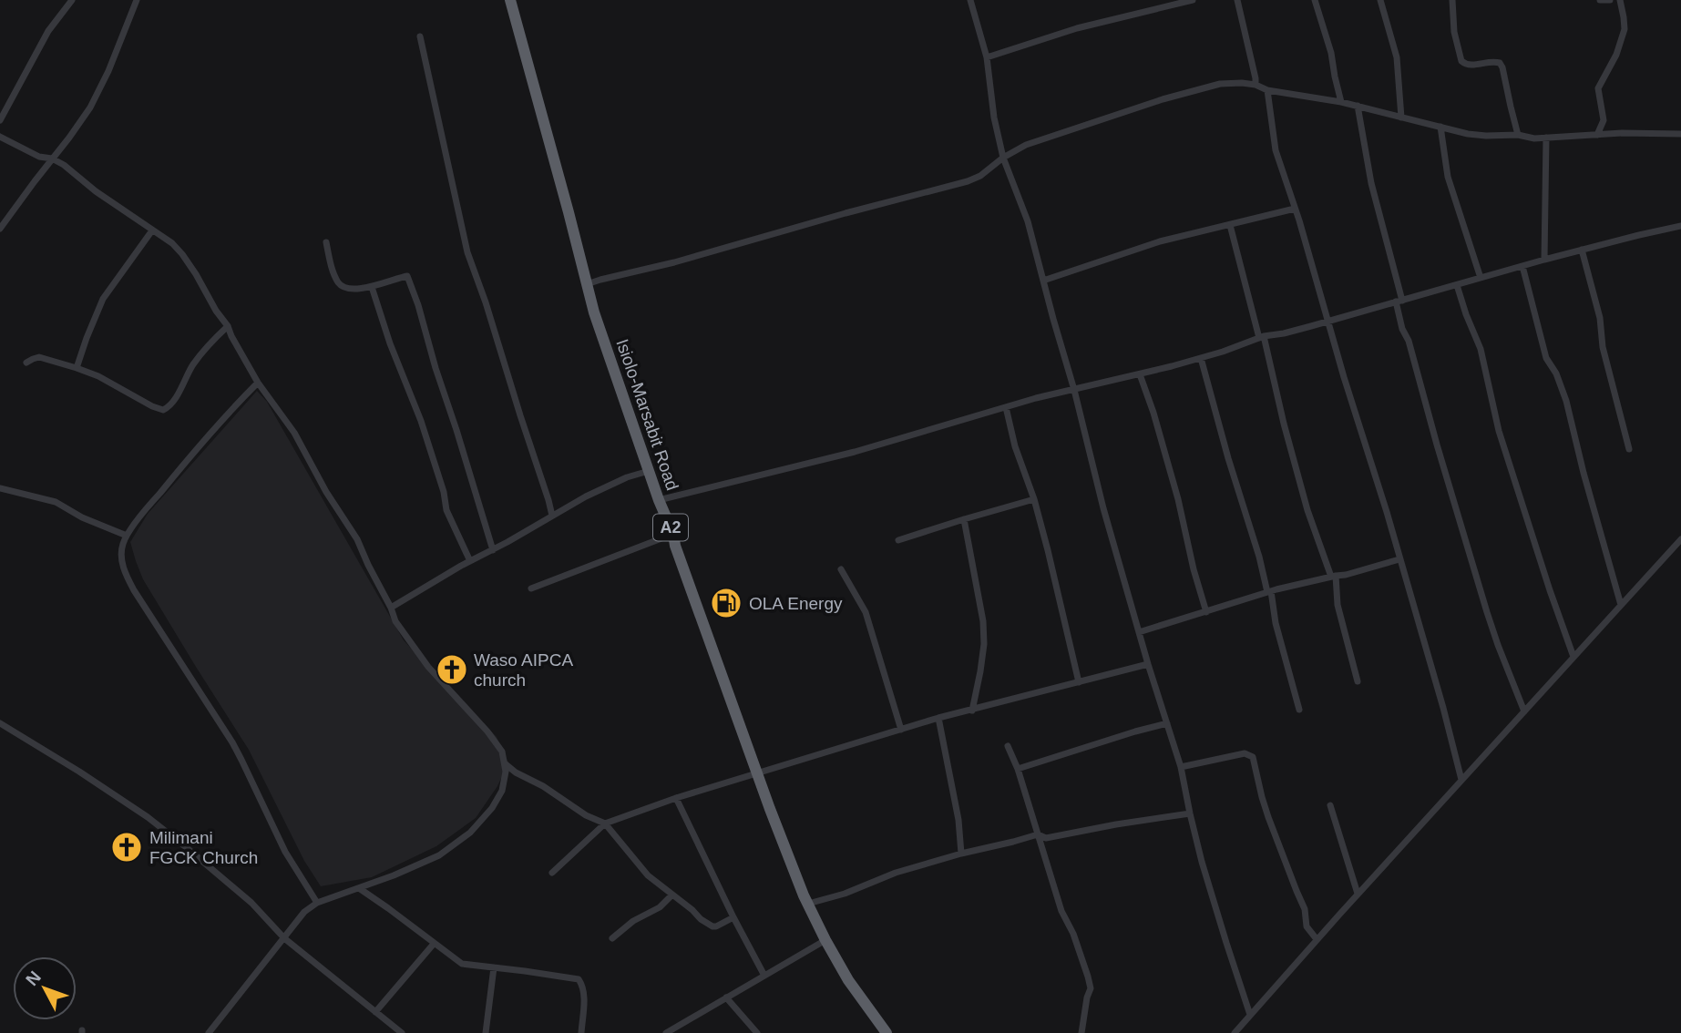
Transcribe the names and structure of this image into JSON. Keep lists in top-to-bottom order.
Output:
{
  "streets": {
    "highway": ["Isiolo-Marsabit Road", "A2"]
  },
  "places": {
    "fuel station": ["OLA Energy"],
    "church": ["Waso AIPCA church", "Milimani FGCK Church"]
  },
  "north": "top left"
}
